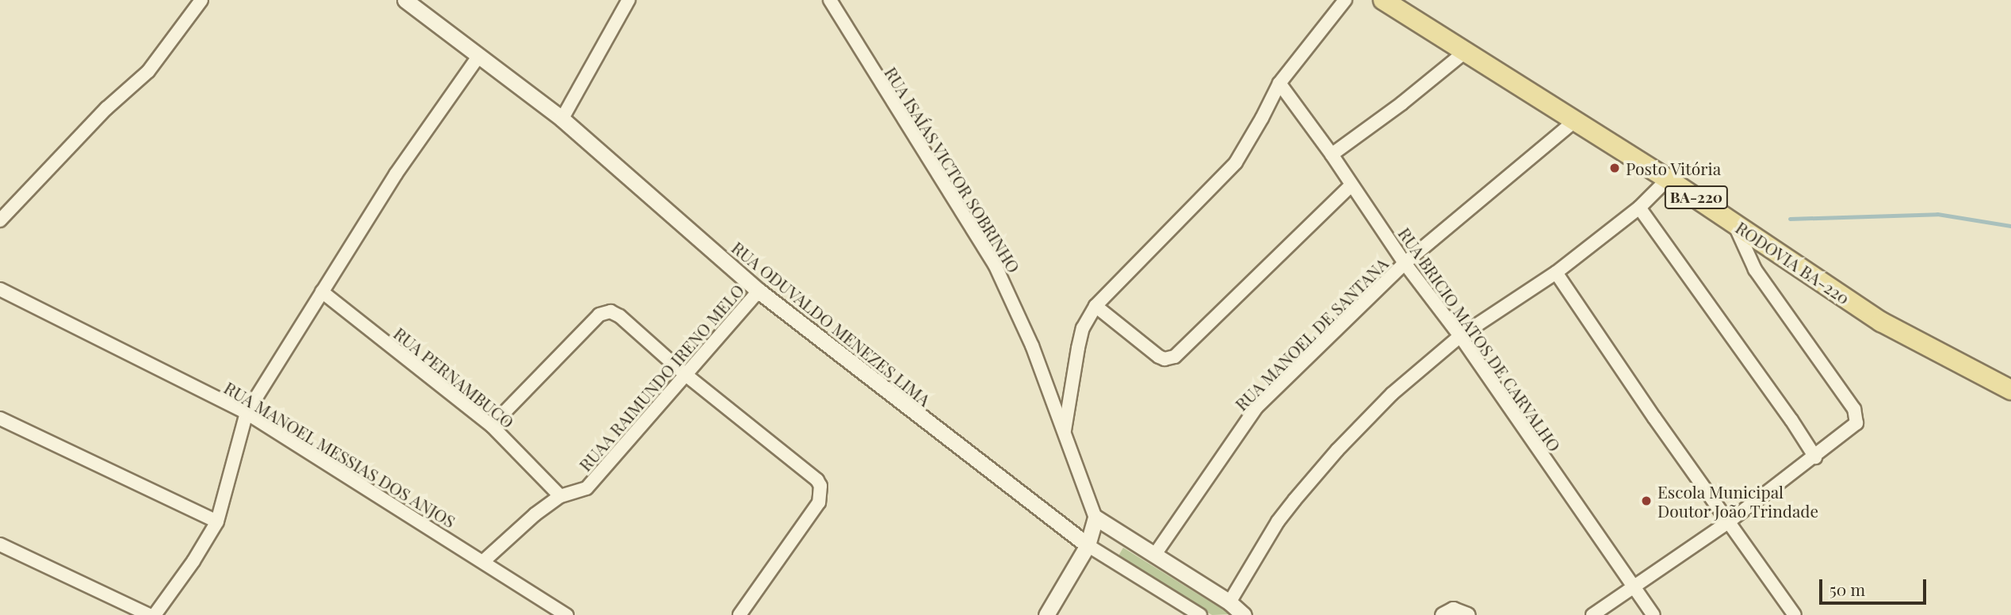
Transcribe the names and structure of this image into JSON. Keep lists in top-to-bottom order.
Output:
{
  "streets": {
    "main road": ["BA-220", "RODOVIA BA-220"],
    "street": [
      "RUA ISAÍAS VICTOR SOBRINHO",
      "RUA ODUVALDO MENEZES LIMA",
      "RUA MANOEL DE SANTANA",
      "RUA BRICIO MATOS DE CARVALHO",
      "RUA PERNAMBUCO",
      "RUAA RAIMUNDO IRENO MELO",
      "RUA MANOEL MESSIAS DOS ANJOS"
    ]
  },
  "crossings": [
    ["RODOVIA BA-220", "RUA MANOEL DE SANTANA"],
    ["RUA ODUVALDO MENEZES LIMA", "RUAA RAIMUNDO IRENO MELO"],
    ["RUA MANOEL DE SANTANA", "RUA BRICIO MATOS DE CARVALHO"],
    ["RUA PERNAMBUCO", "RUAA RAIMUNDO IRENO MELO"],
    ["RUAA RAIMUNDO IRENO MELO", "RUA MANOEL MESSIAS DOS ANJOS"]
  ],
  "places": ["Posto Vitória", "Escola Municipal Doutor João Trindade"],
  "scale_bar": "50 m"
}
